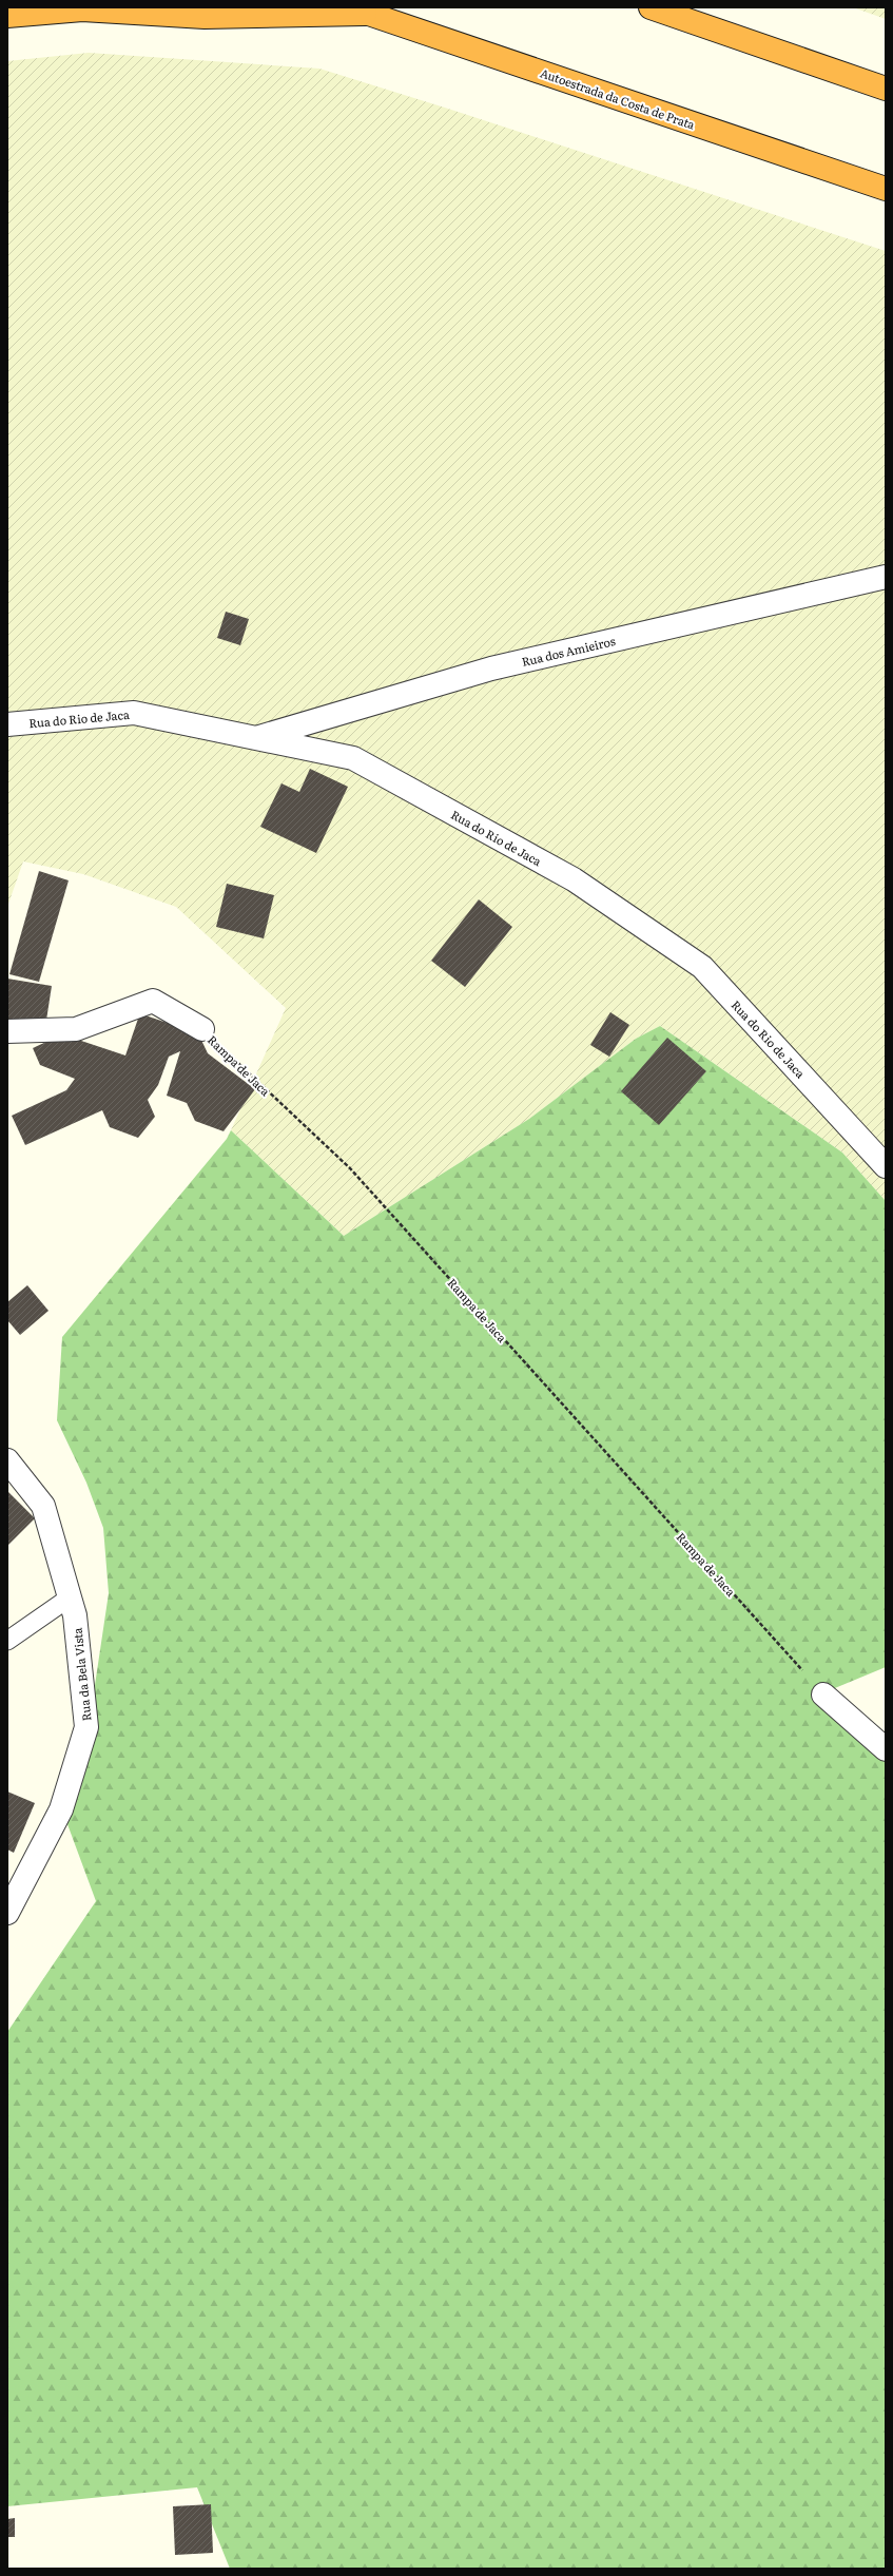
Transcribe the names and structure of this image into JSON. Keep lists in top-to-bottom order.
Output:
{
  "streets": {
    "highway": ["Autoestrada da Costa de Prata"],
    "street": [
      "Rua dos Amieiros",
      "Rua do Rio de Jaca",
      "Rampa de Jaca",
      "Rua da Bela Vista"
    ]
  },
  "crossings": [
    ["Rua dos Amieiros", "Rua do Rio de Jaca"]
  ]
}
